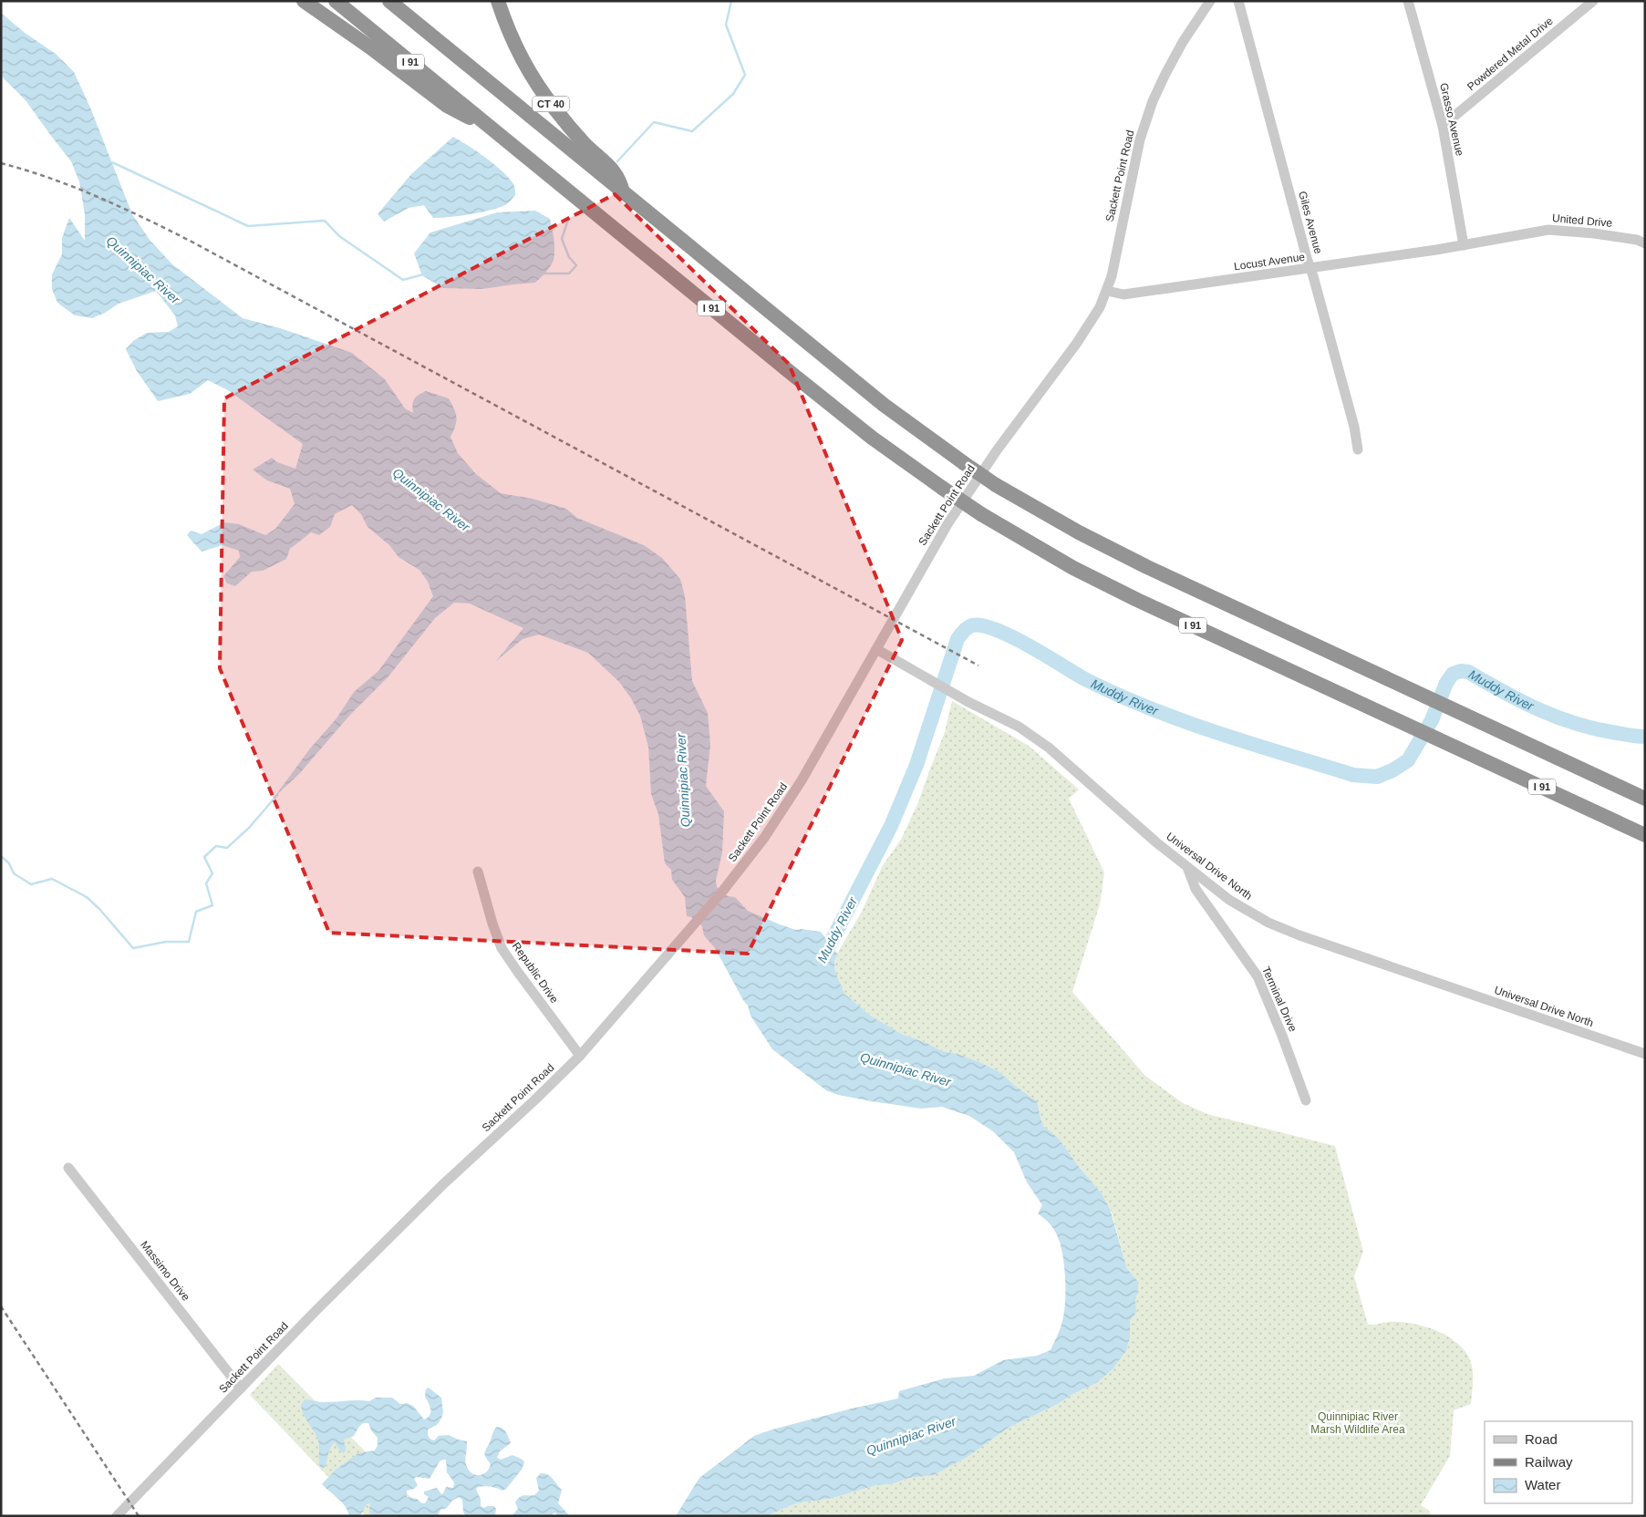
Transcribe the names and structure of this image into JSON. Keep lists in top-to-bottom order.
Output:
{
  "streets": {
    "highway": ["I 91", "CT 40"],
    "street": [
      "Powdered Metal Drive",
      "Grasso Avenue",
      "Sackett Point Road",
      "United Drive",
      "Giles Avenue",
      "Locust Avenue",
      "Universal Drive North",
      "Republic Drive",
      "Terminal Drive",
      "Massimo Drive"
    ]
  },
  "crossings": [
    ["Powdered Metal Drive", "Grasso Avenue"],
    ["Grasso Avenue", "United Drive"],
    ["Grasso Avenue", "Locust Avenue"],
    ["Sackett Point Road", "Locust Avenue"],
    ["Sackett Point Road", "Universal Drive North"],
    ["Sackett Point Road", "Republic Drive"],
    ["Sackett Point Road", "Massimo Drive"],
    ["United Drive", "Locust Avenue"],
    ["Giles Avenue", "Locust Avenue"],
    ["Universal Drive North", "Terminal Drive"]
  ],
  "water": ["Quinnipiac River", "Muddy River"],
  "parks": ["Quinnipiac River Marsh Wildlife Area"],
  "legend": ["Road", "Railway", "Water"]
}
